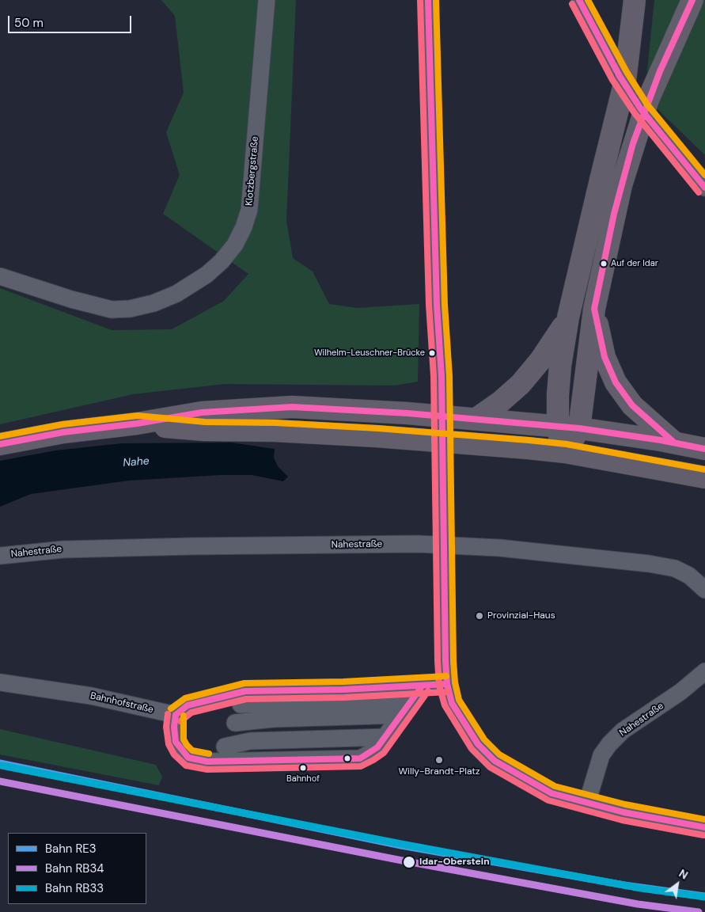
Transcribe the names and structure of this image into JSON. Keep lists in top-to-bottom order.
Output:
{
  "streets": {
    "street": ["Klotzbergstraße", "Nahestraße", "Bahnhofstraße"]
  },
  "water": ["Nahe"],
  "places": [
    "Auf der Idar",
    "Wilhelm-Leuschner-Brücke",
    "Provinzial-Haus",
    "Willy-Brandt-Platz",
    "Bahnhof",
    "Idar-Oberstein"
  ],
  "lines": ["rail line RE3", "rail line RB33", "rail line RB34"],
  "legend": ["Bahn RE3", "Bahn RB34", "Bahn RB33"],
  "scale_bar": "50 m",
  "north": "top right"
}
